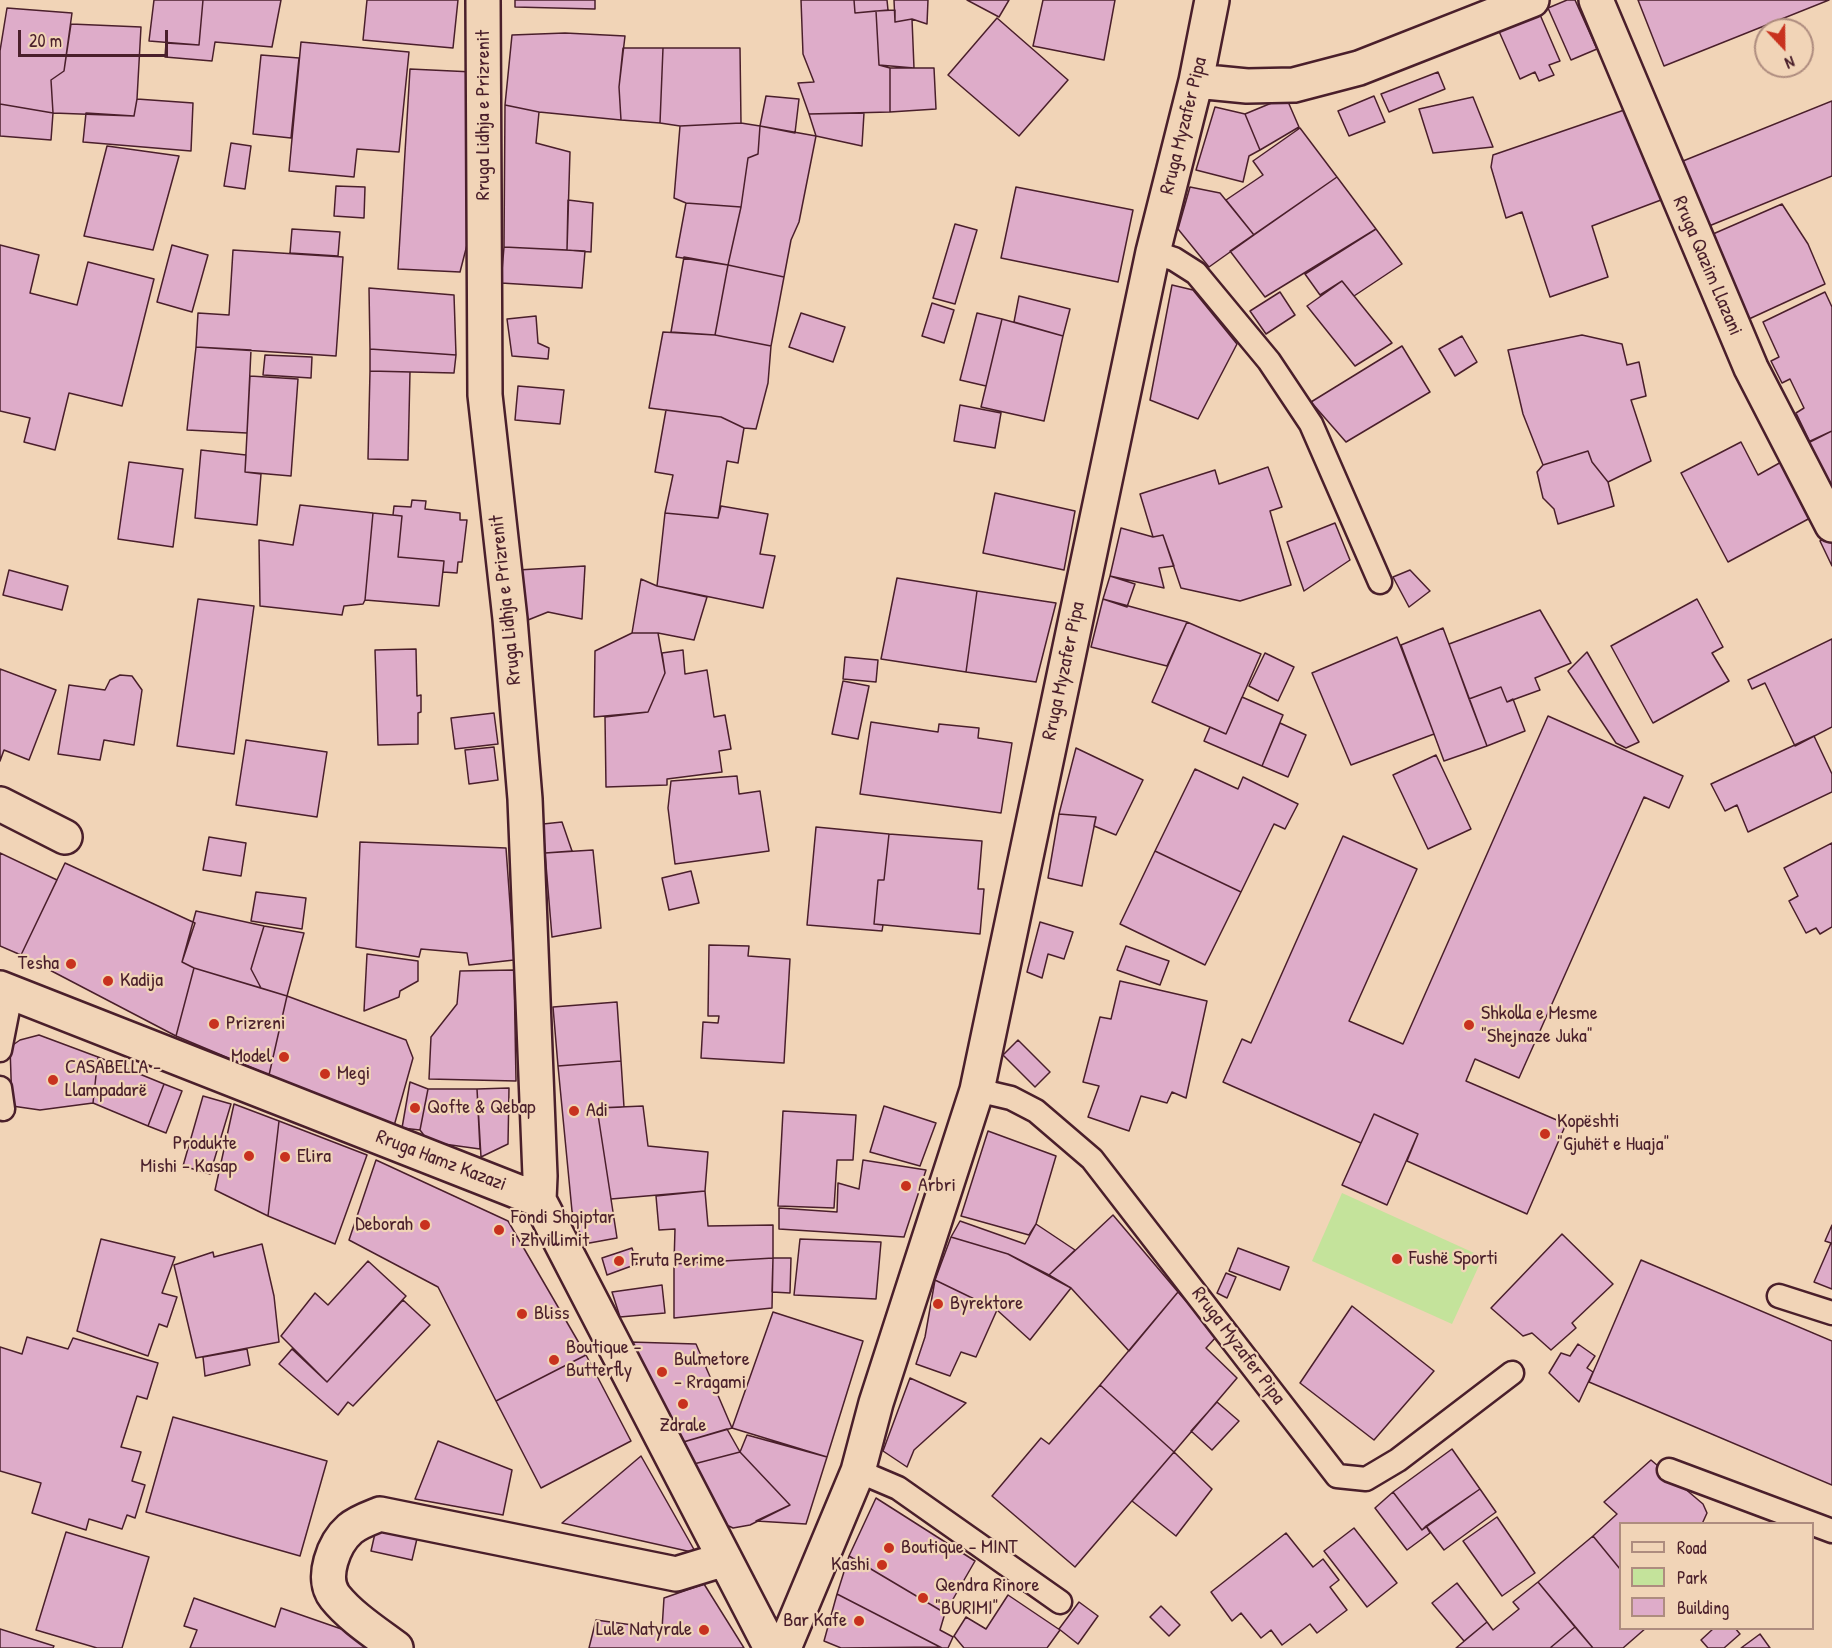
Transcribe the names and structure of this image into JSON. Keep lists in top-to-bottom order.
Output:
{
  "streets": {
    "street": [
      "Rruga Lidhja e Prizrenit",
      "Rruga Myzafer Pipa",
      "Rruga Qazim Llazani",
      "Rruga Hamz Kazazi"
    ]
  },
  "crossings": [
    ["Rruga Lidhja e Prizrenit", "Rruga Hamz Kazazi"]
  ],
  "places": [
    "Tesha",
    "Kadija",
    "Prizreni",
    "Shkolla e Mesme \"Shejnaze Juka\"",
    "Model",
    "Megi",
    "CASABELLA - Llampadarë",
    "Qofte & Qebap",
    "Adi",
    "Kopështi \"Gjuhët e Huaja\"",
    "Produkte Mishi - Kasap",
    "Elira",
    "Arbri",
    "Deborah",
    "Fondi Shqiptar i Zhvillimit",
    "Fushë Sporti",
    "Fruta Perime",
    "Byrektore",
    "Bliss",
    "Boutique - Butterfly",
    "Bulmetore - Rragami",
    "Zdrale",
    "Boutique - MINT",
    "Kashi",
    "Qendra Rinore \"BURIMI\"",
    "Bar Kafe",
    "Lule Natyrale"
  ],
  "legend": ["Road", "Park", "Building"],
  "scale_bar": "20 m",
  "north": "bottom"
}
